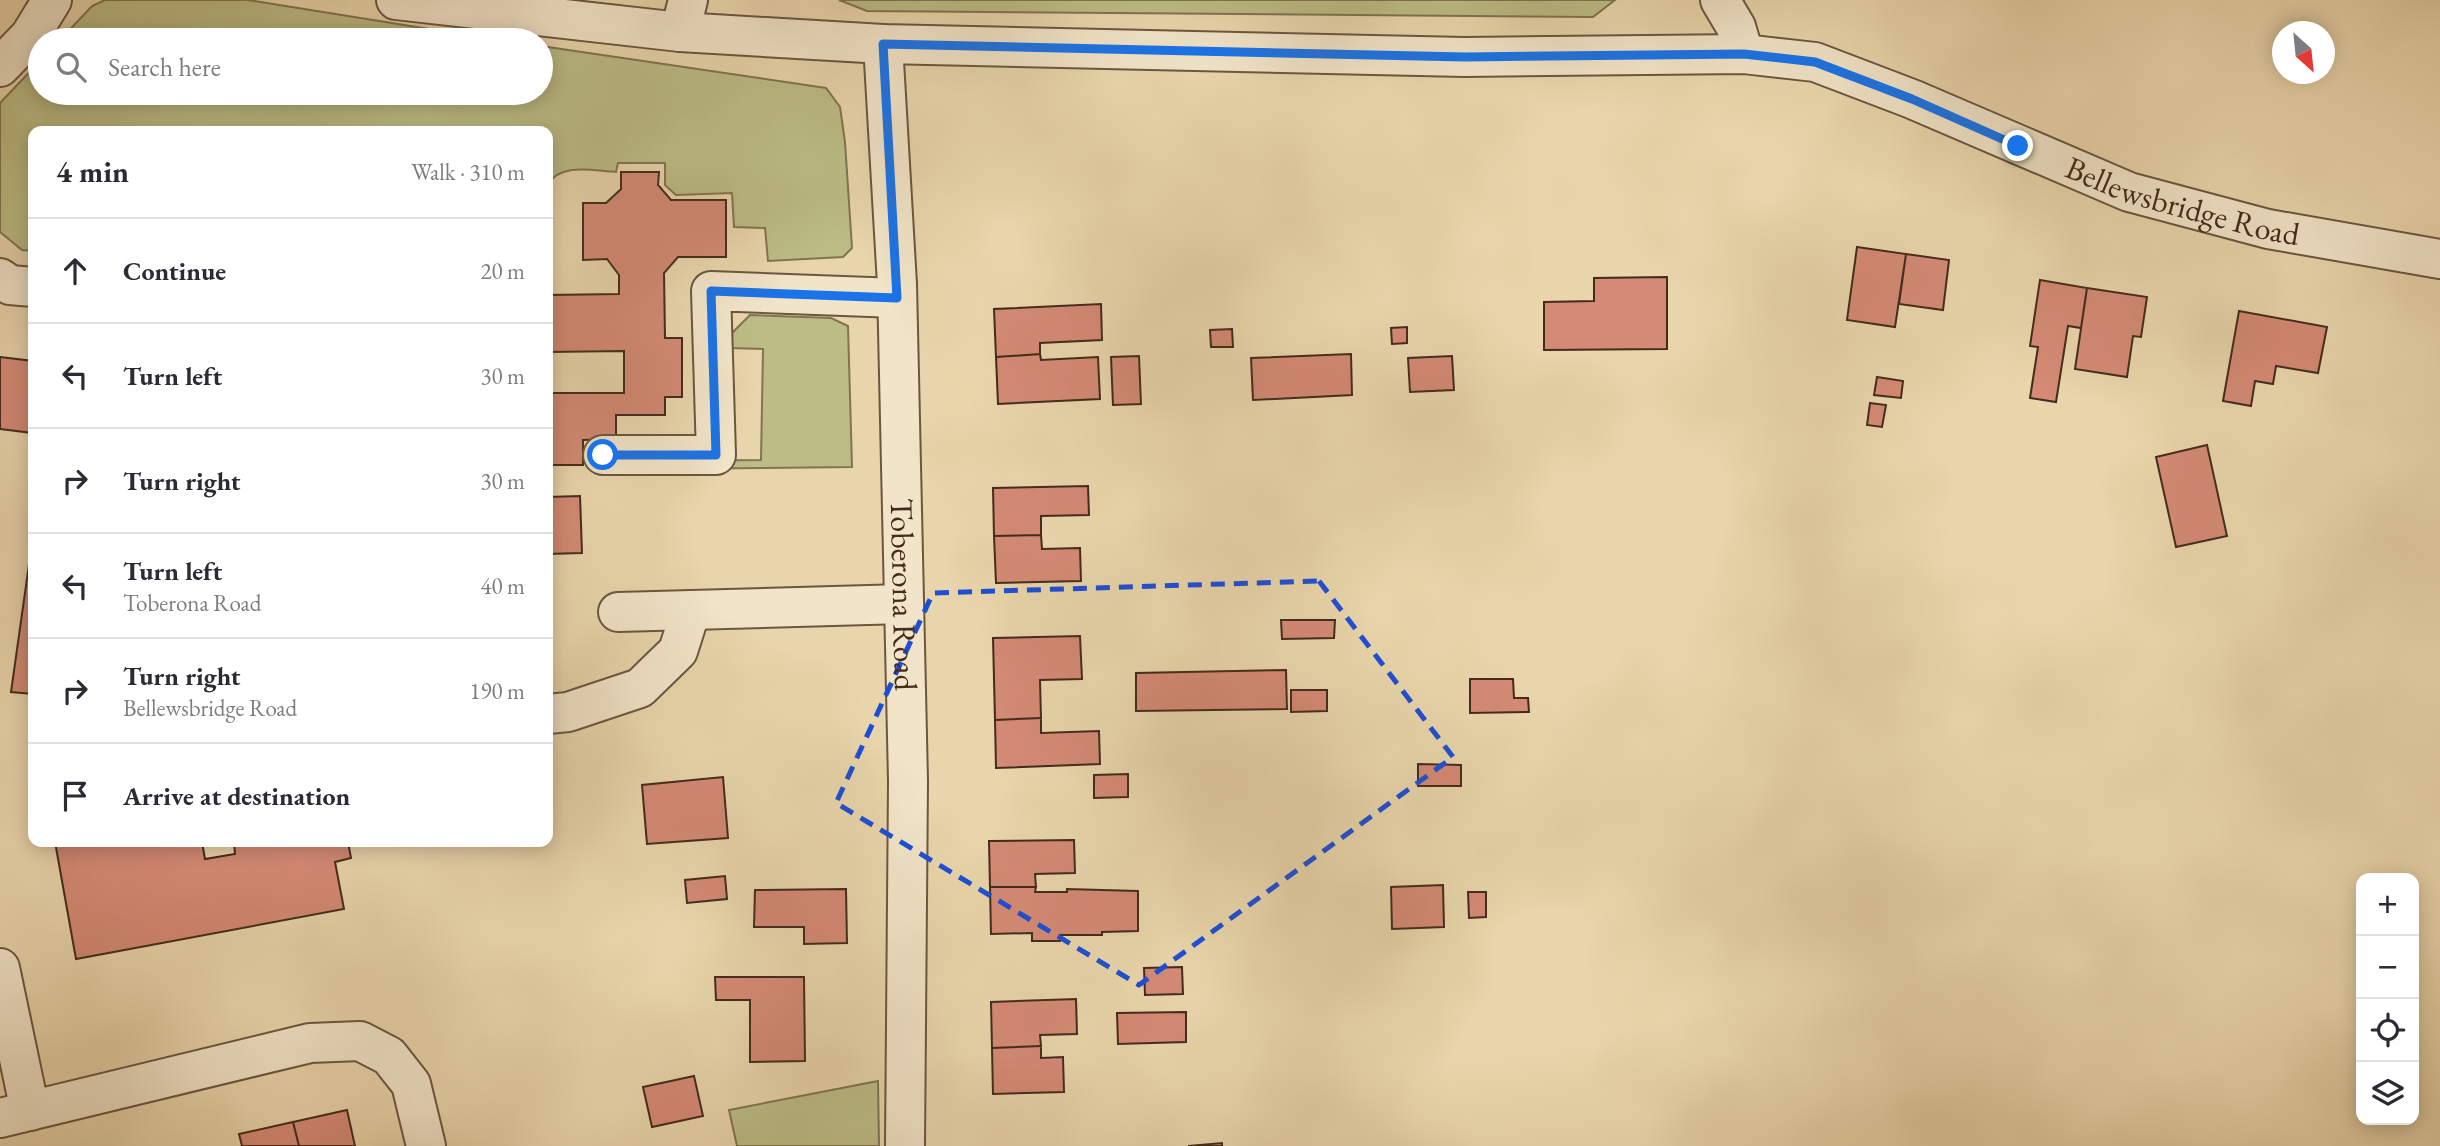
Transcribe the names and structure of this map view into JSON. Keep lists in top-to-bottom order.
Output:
{
  "streets": {
    "street": ["Bellewsbridge Road", "Toberona Road"]
  },
  "crossings": [
    ["Bellewsbridge Road", "Toberona Road"]
  ],
  "north": "bottom right",
  "page": {
    "search": "Search here",
    "heading": ["4 min", "Walk · 310 m"],
    "list": [
      ["Continue", "20 m"],
      ["Turn left", "30 m"],
      ["Turn right", "30 m"],
      ["Turn left", "Toberona Road", "40 m"],
      ["Turn right", "Bellewsbridge Road", "190 m"],
      "Arrive at destination"
    ],
    "map_buttons": ["+", "−"]
  }
}
